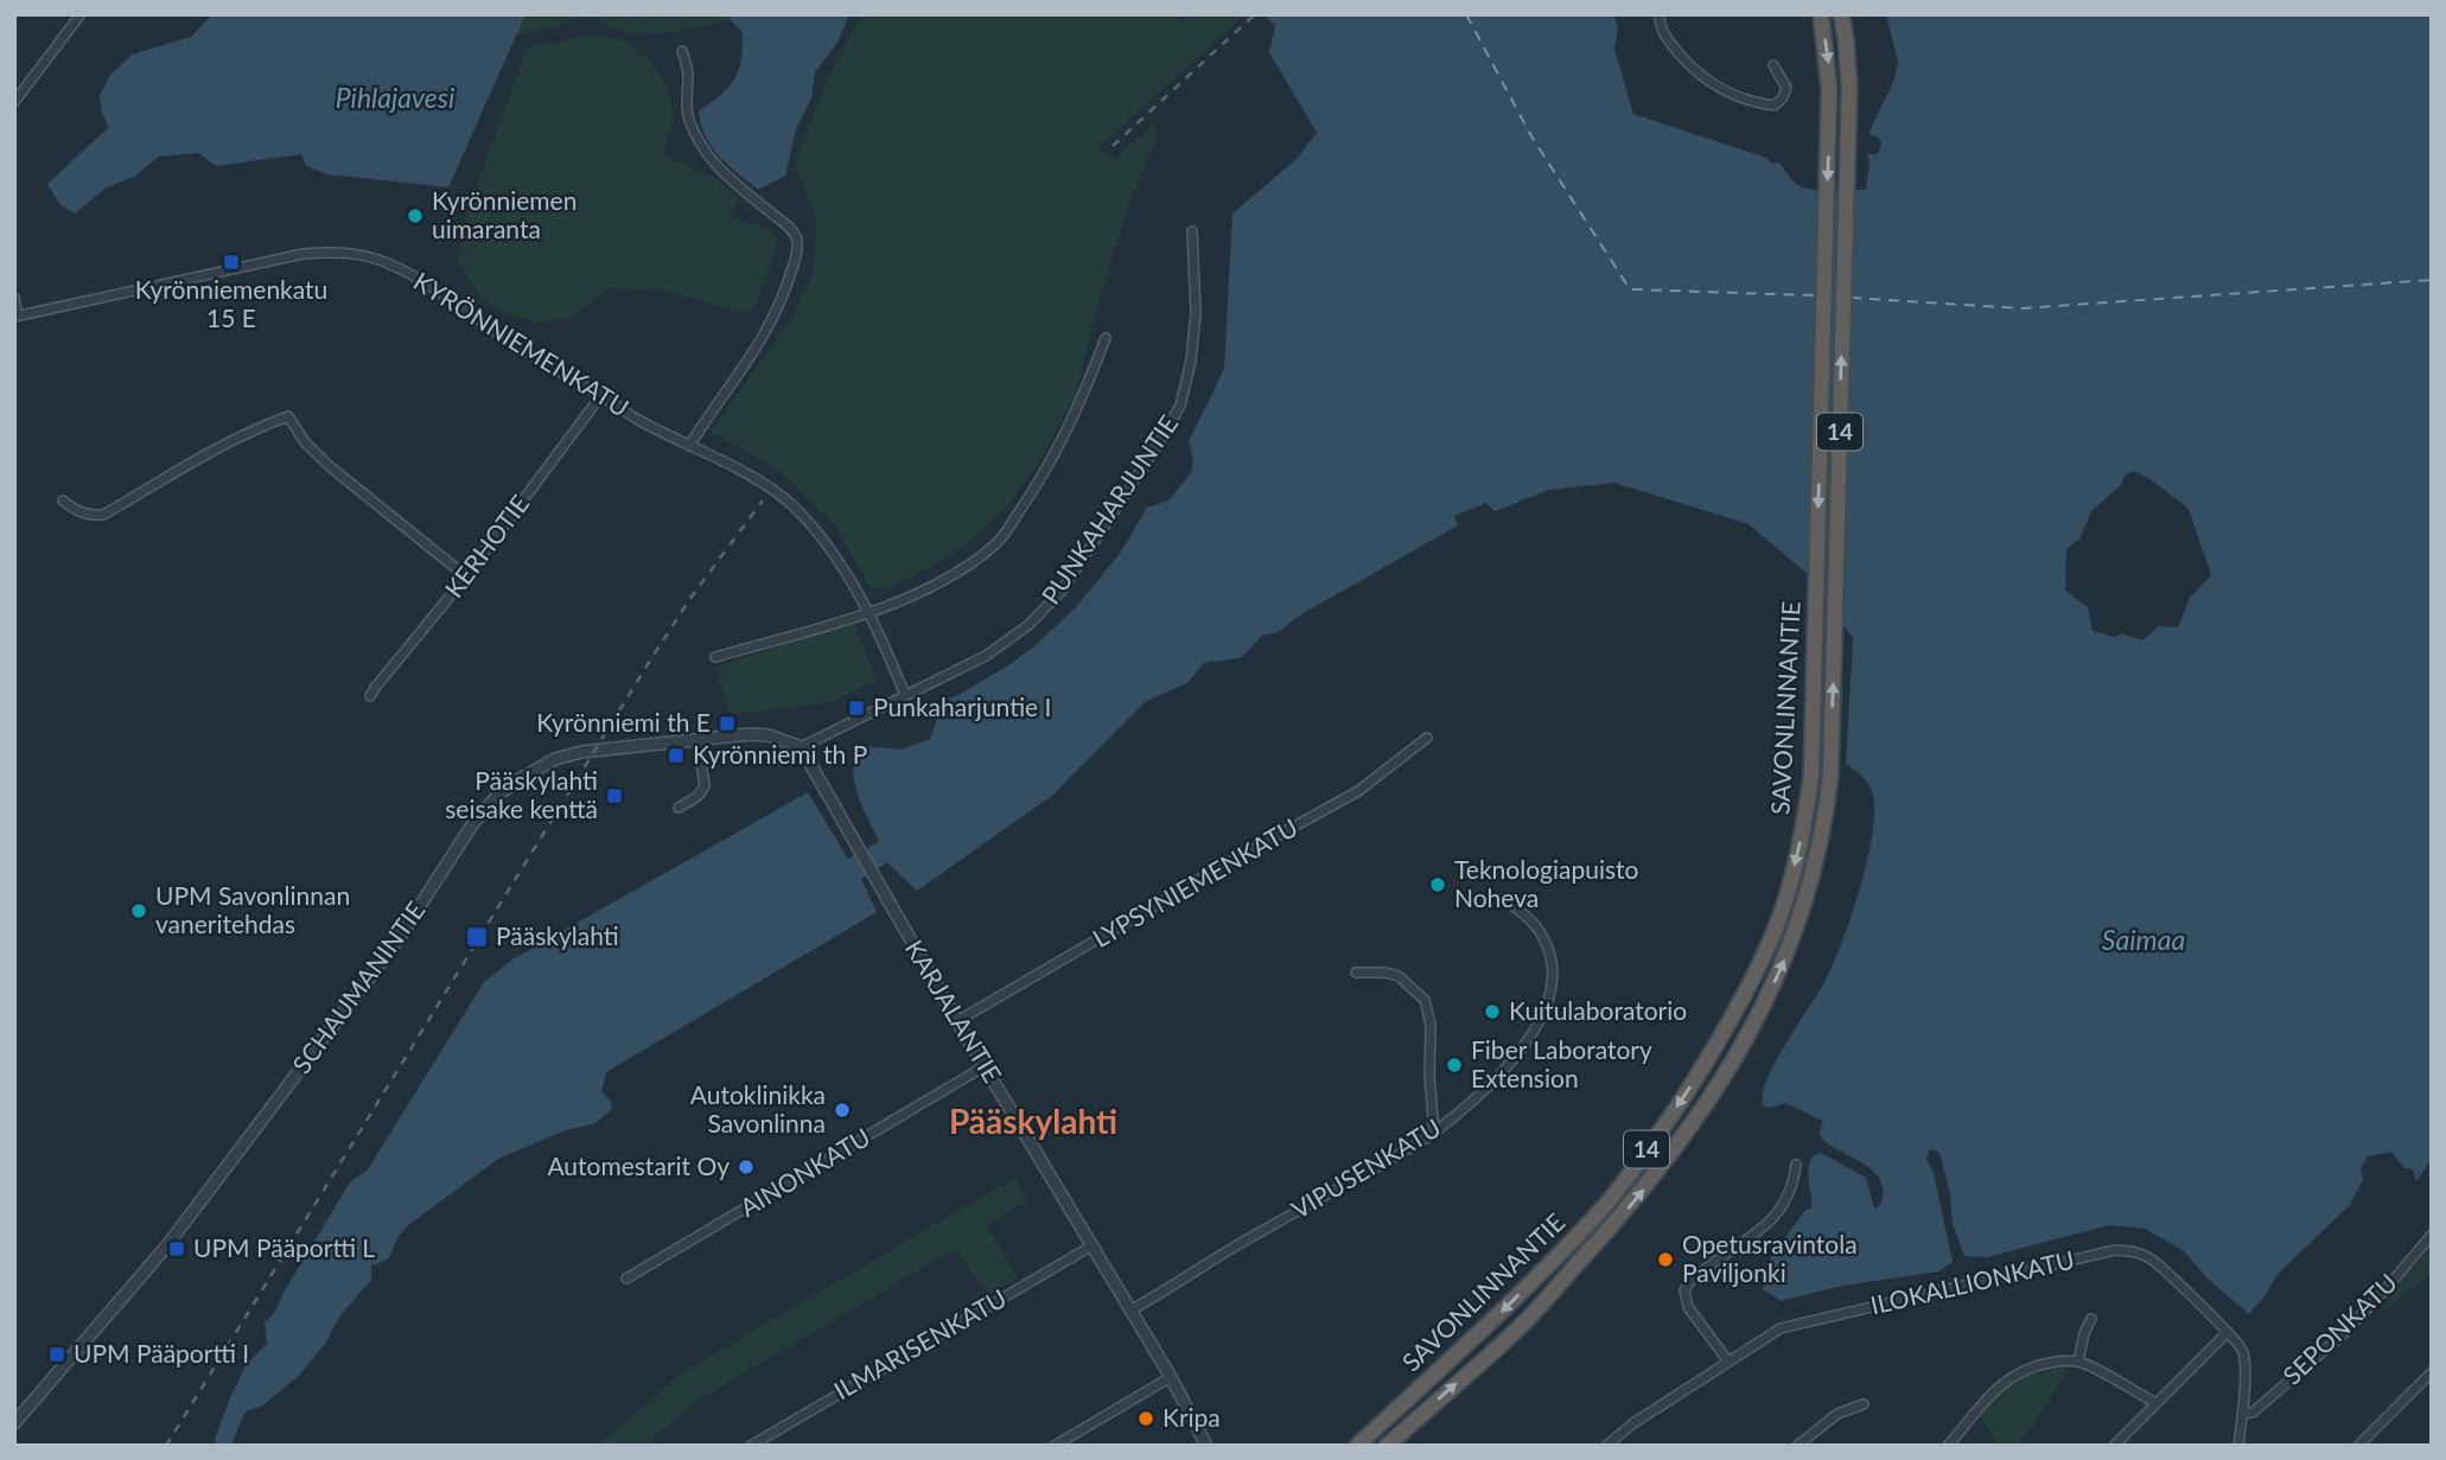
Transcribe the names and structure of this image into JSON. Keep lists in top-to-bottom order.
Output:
{
  "streets": {
    "highway": ["14", "SAVONLINNANTIE"],
    "street": [
      "KYRÖNNIEMENKATU",
      "PUNKAHARJUNTIE",
      "KERHOTIE",
      "LYPSYNIEMENKATU",
      "SCHAUMANINTIE",
      "KARJALANTIE",
      "VIPUSENKATU",
      "AINONKATU",
      "ILOKALLIONKATU",
      "SEPONKATU",
      "ILMARISENKATU"
    ]
  },
  "crossings": [
    ["KYRÖNNIEMENKATU", "PUNKAHARJUNTIE"],
    ["KYRÖNNIEMENKATU", "KERHOTIE"],
    ["PUNKAHARJUNTIE", "SCHAUMANINTIE"],
    ["PUNKAHARJUNTIE", "KARJALANTIE"],
    ["LYPSYNIEMENKATU", "KARJALANTIE"],
    ["SCHAUMANINTIE", "KARJALANTIE"],
    ["KARJALANTIE", "VIPUSENKATU"],
    ["KARJALANTIE", "AINONKATU"],
    ["KARJALANTIE", "ILMARISENKATU"],
    ["ILOKALLIONKATU", "SEPONKATU"]
  ],
  "districts": ["Pääskylahti"],
  "water": ["Pihlajavesi", "Saimaa"],
  "places": {
    "other": [
      "Kyrönniemen uimaranta",
      "Teknologiapuisto Noheva",
      "UPM Savonlinnan vaneritehdas",
      "Kuitulaboratorio",
      "Fiber Laboratory Extension",
      "Autoklinikka Savonlinna",
      "Automestarit Oy",
      "Opetusravintola Paviljonki",
      "Kripa"
    ],
    "transit": [
      "Kyrönniemenkatu 15 E",
      "Punkaharjuntie I",
      "Kyrönniemi th E",
      "Kyrönniemi th P",
      "Pääskylahti seisake kenttä",
      "Pääskylahti",
      "UPM Pääportti L",
      "UPM Pääportti I"
    ]
  }
}
